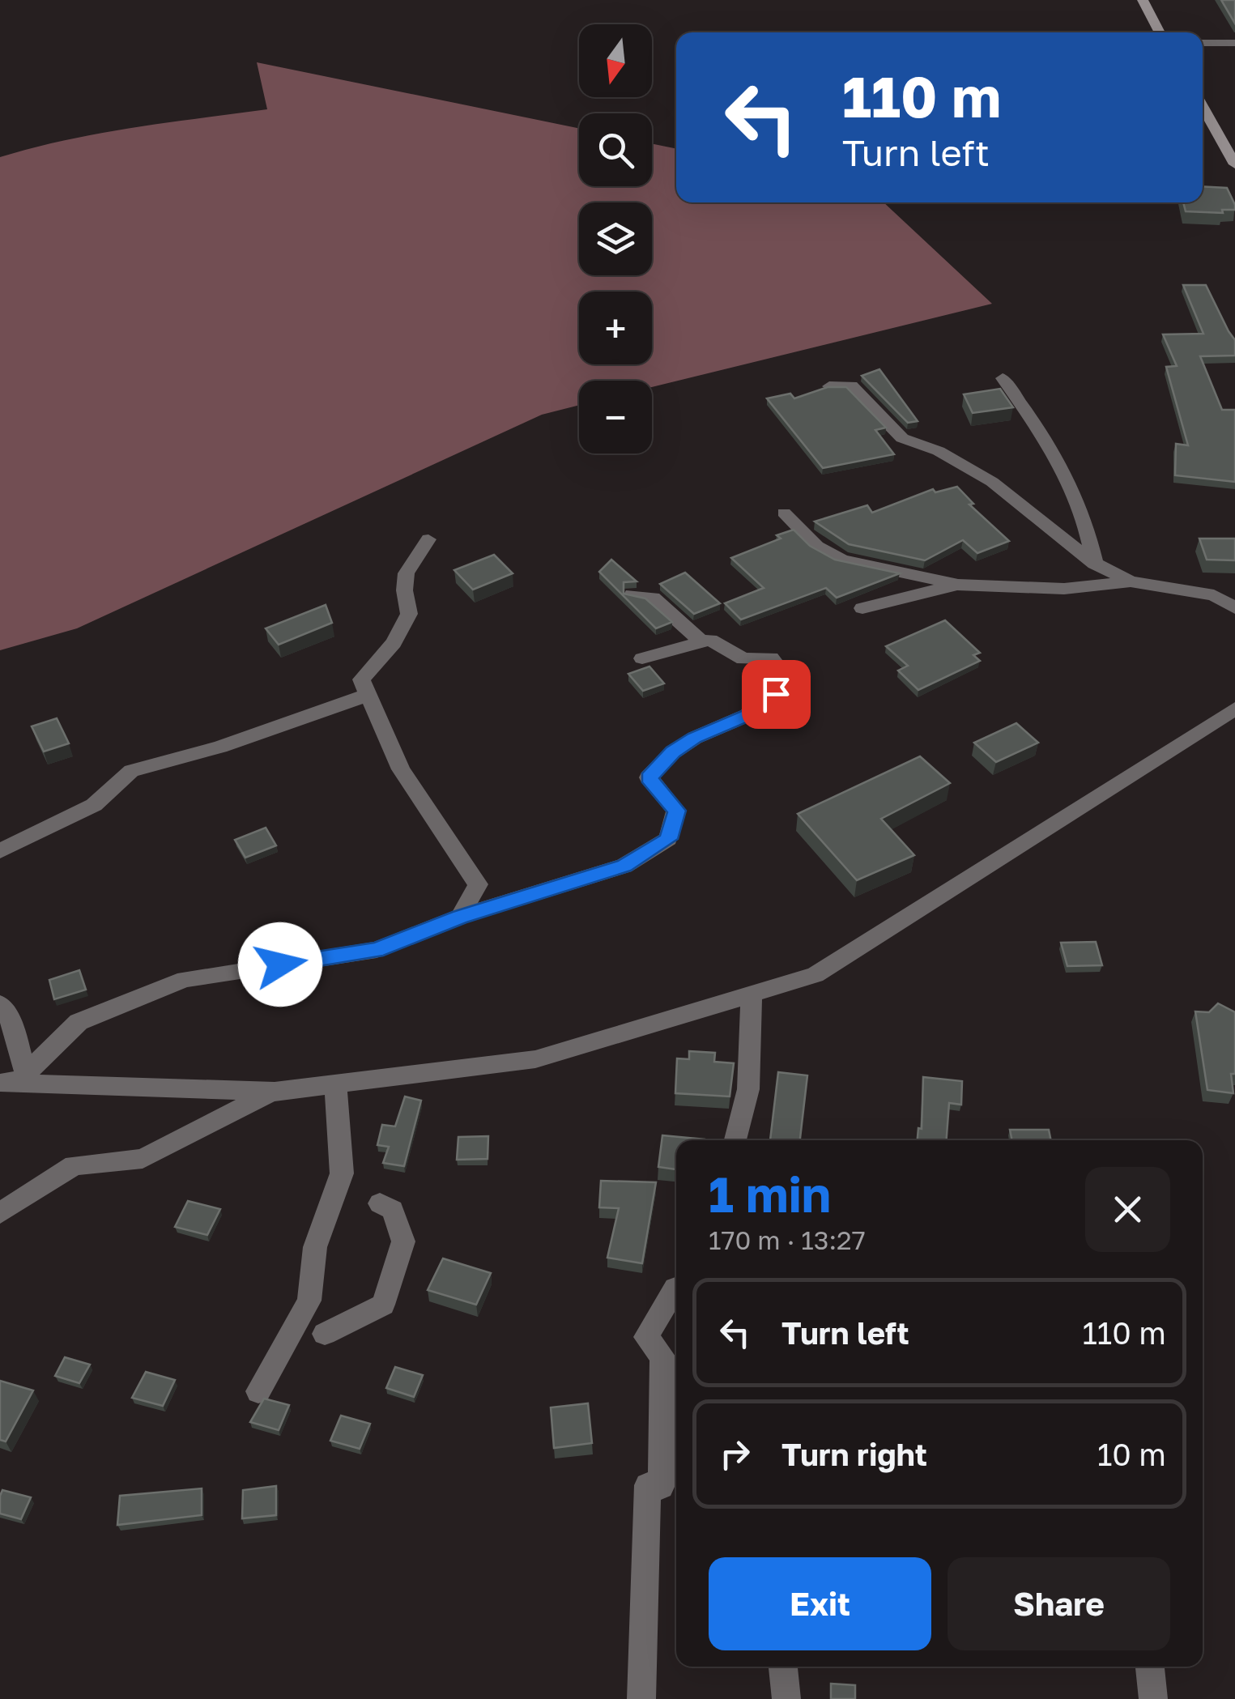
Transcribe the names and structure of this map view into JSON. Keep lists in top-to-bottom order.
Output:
{
  "north": "bottom",
  "page": {
    "map_buttons": ["+", "−"],
    "turn": ["110 m", "Turn left"],
    "heading": ["1 min", "170 m · 13:27"],
    "list": [
      {
        "name": "Turn left",
        "value": "110 m"
      },
      {
        "name": "Turn right",
        "value": "10 m"
      }
    ],
    "buttons": ["Exit", "Share"]
  }
}
